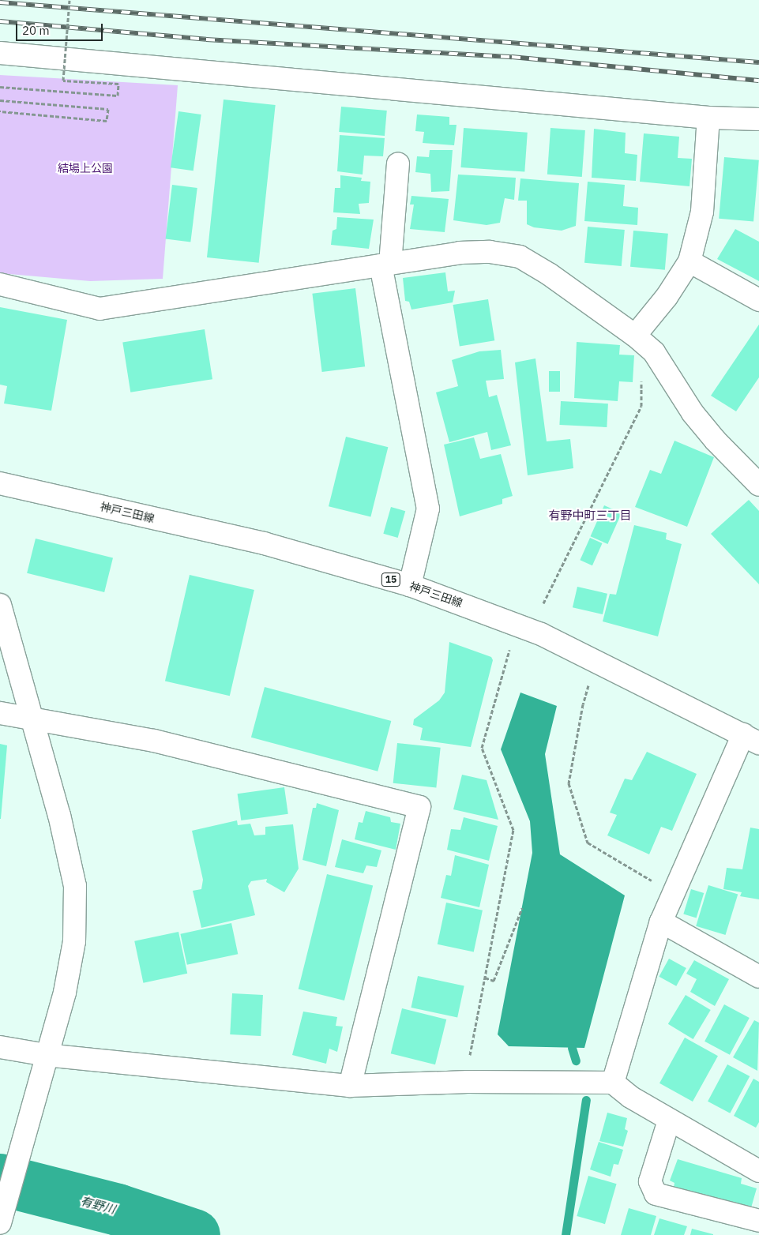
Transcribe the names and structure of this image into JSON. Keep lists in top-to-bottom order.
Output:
{
  "streets": {
    "street": ["神戸三田線", "15"]
  },
  "districts": ["有野中町三丁目"],
  "water": ["有野川"],
  "parks": ["結場上公園"],
  "scale_bar": "20 m"
}
